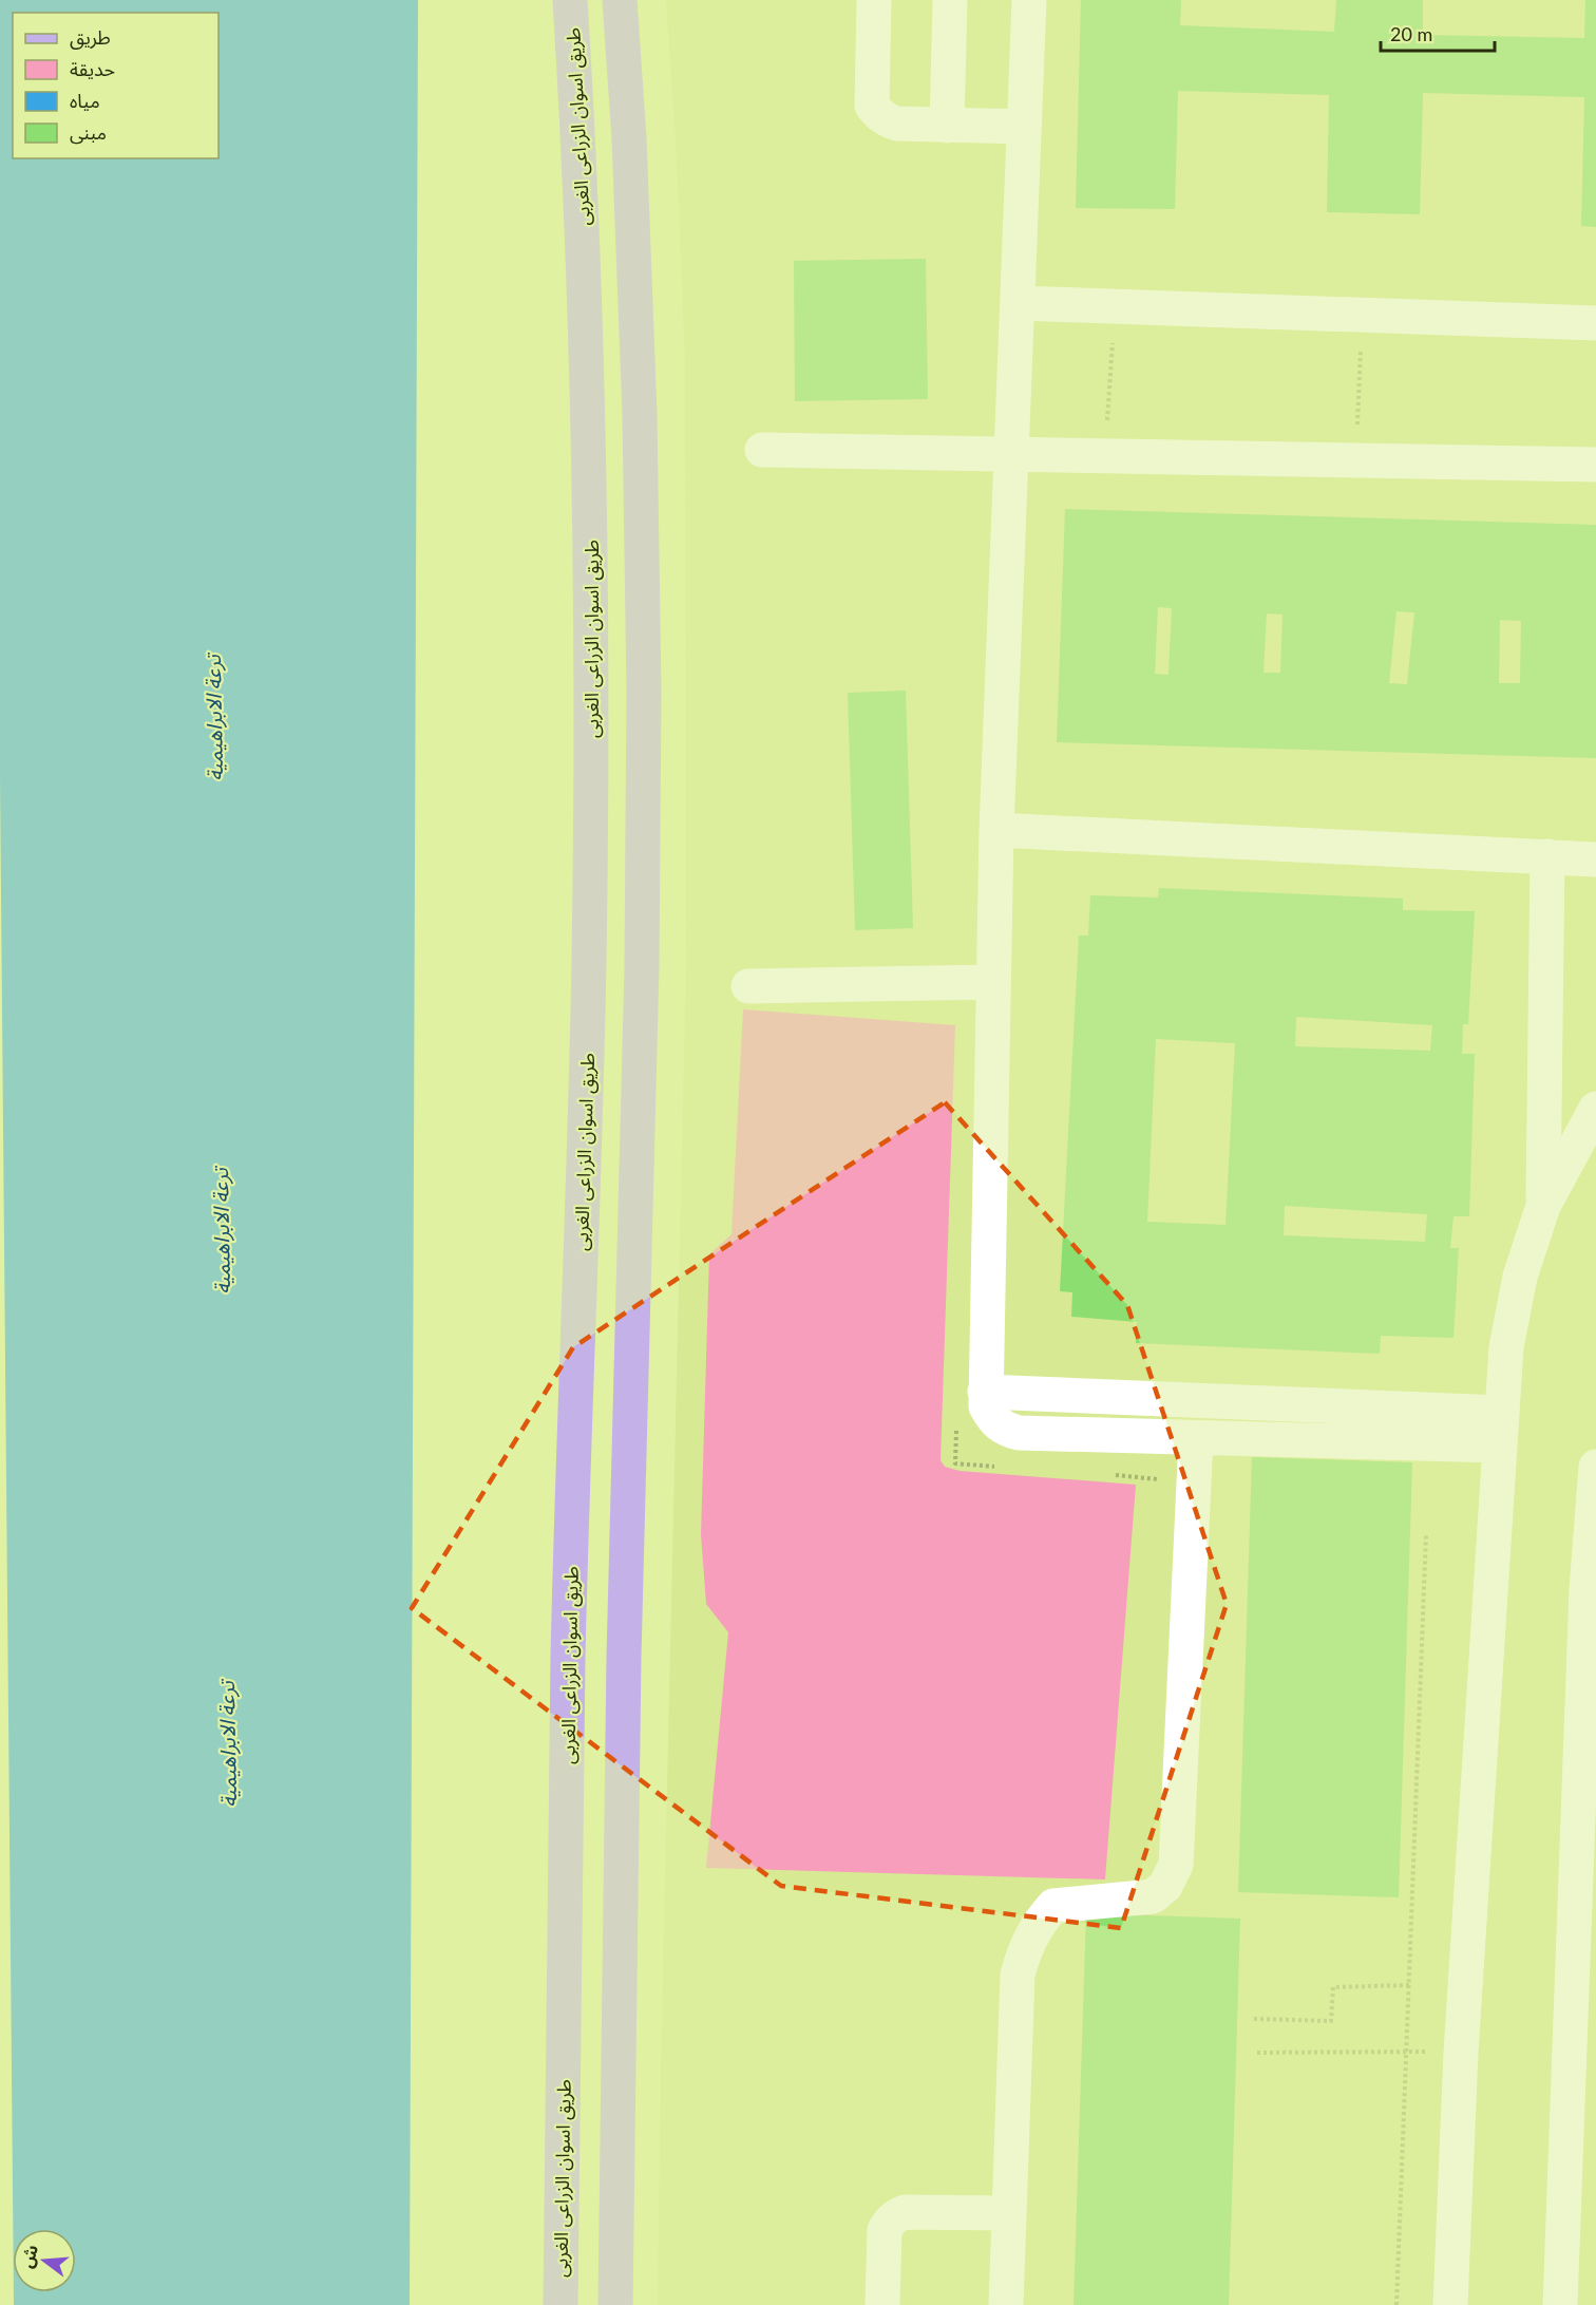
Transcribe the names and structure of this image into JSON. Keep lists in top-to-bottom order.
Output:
{
  "streets": {
    "main road": ["طريق اسوان الزراعى الغربى"]
  },
  "water": ["ترعة الابراهيمية"],
  "legend": [
    "طريق",
    "حديقة",
    "مياه",
    "مبنى"
  ],
  "scale_bar": "20 m",
  "north": "left"
}
